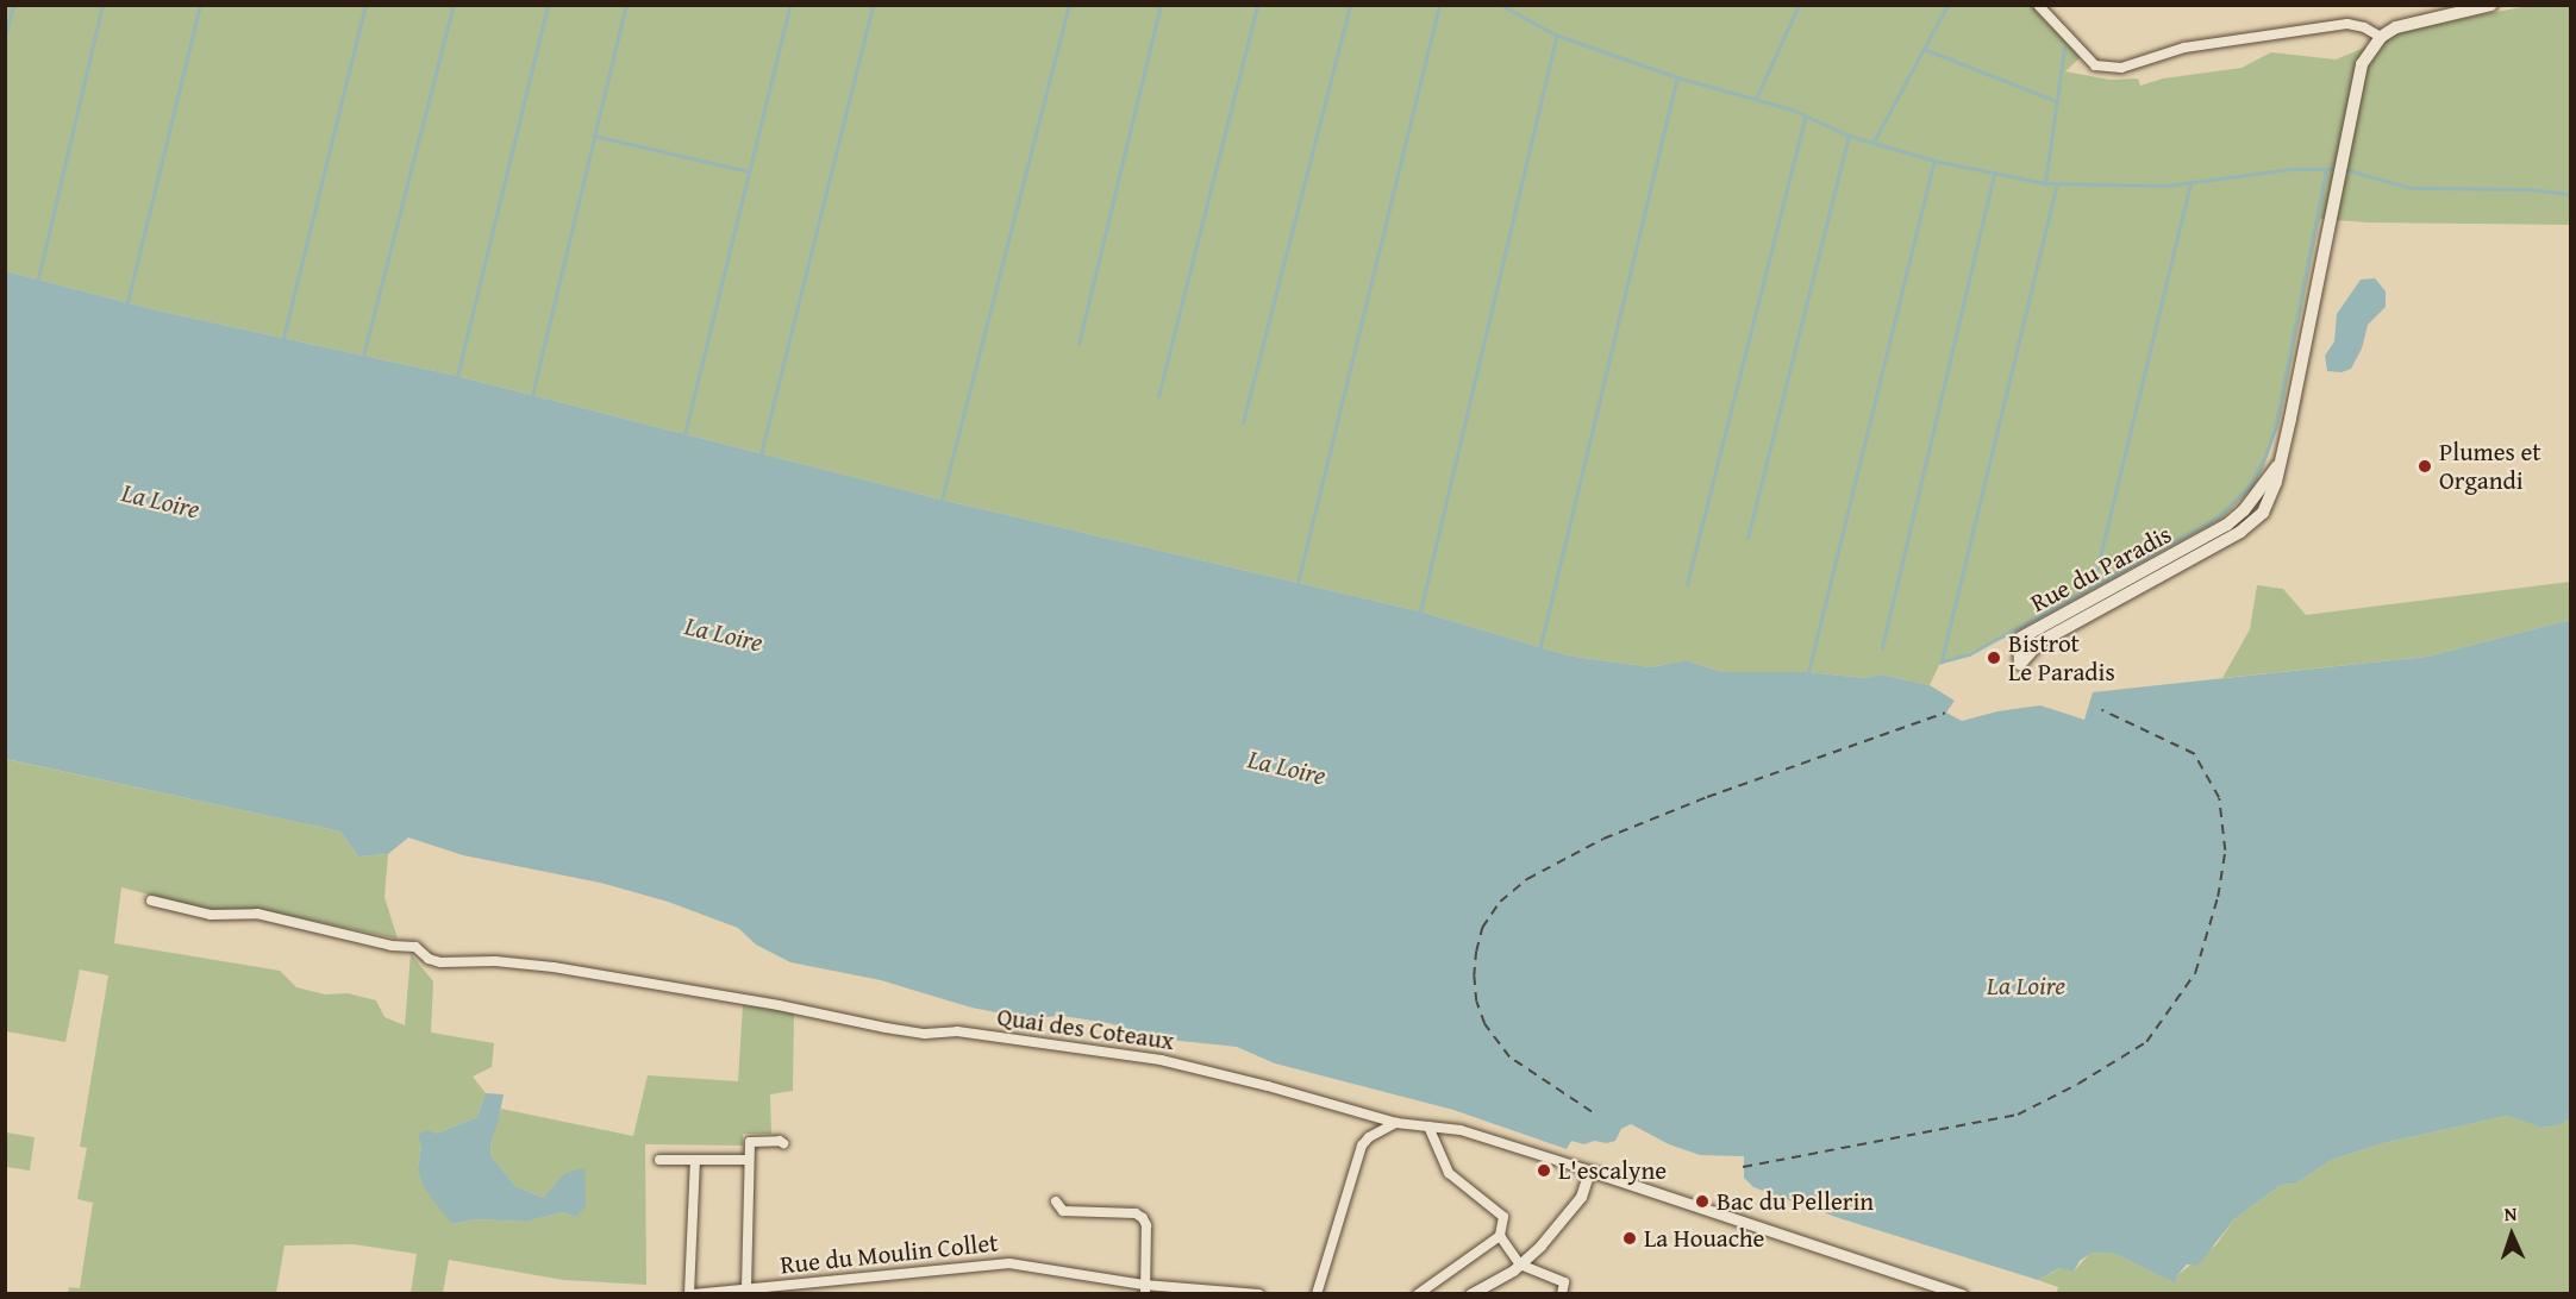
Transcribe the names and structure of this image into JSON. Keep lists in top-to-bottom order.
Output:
{
  "streets": {
    "main road": ["Rue du Paradis"],
    "street": ["Quai des Coteaux", "Rue du Moulin Collet"]
  },
  "water": ["La Loire"],
  "places": [
    "Plumes et Organdi",
    "Bistrot Le Paradis",
    "L'escalyne",
    "Bac du Pellerin",
    "La Houache"
  ],
  "north": "top"
}
